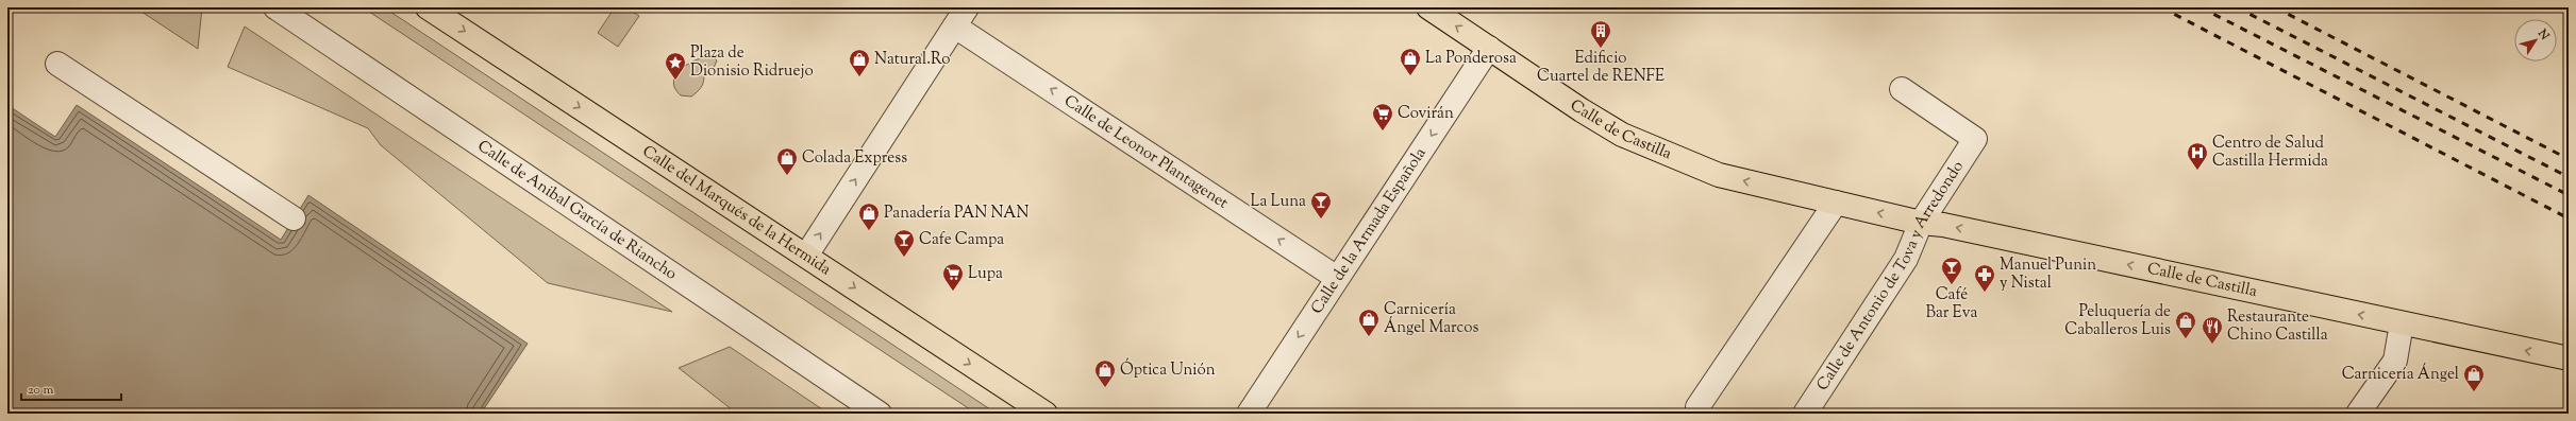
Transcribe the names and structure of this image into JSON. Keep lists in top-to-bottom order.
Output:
{
  "streets": {
    "main road": ["Calle de Castilla", "Calle del Marqués de la Hermida"],
    "street": [
      "Calle de Leonor Plantagenet",
      "Calle de Anibal García de Riancho",
      "Calle de la Armada Española",
      "Calle de Antonio de Tova y Arredondo"
    ]
  },
  "crossings": [
    ["Calle de Castilla", "Calle de la Armada Española"],
    ["Calle de Castilla", "Calle de Antonio de Tova y Arredondo"],
    ["Calle de Leonor Plantagenet", "Calle de la Armada Española"]
  ],
  "one_way": [
    "Calle de Castilla",
    "Calle de Leonor Plantagenet",
    "Calle del Marqués de la Hermida",
    "Calle de la Armada Española"
  ],
  "places": {
    "building": ["Edificio Cuartel de RENFE"],
    "shop": [
      "La Ponderosa",
      "Natural.Ro",
      "Colada Express",
      "Panadería PAN NAN",
      "Carnicería Ángel Marcos",
      "Peluquería de Caballeros Luis",
      "Óptica Unión",
      "Carnicería Ángel"
    ],
    "place": ["Plaza de Dionisio Ridruejo"],
    "supermarket": ["Covirán", "Lupa"],
    "hospital": ["Centro de Salud Castilla Hermida"],
    "bar": ["La Luna", "Cafe Campa", "Café Bar Eva"],
    "pharmacy": ["Manuel Punin y Nistal"],
    "restaurant": ["Restaurante Chino Castilla"]
  },
  "scale_bar": "20 m",
  "north": "top right"
}
